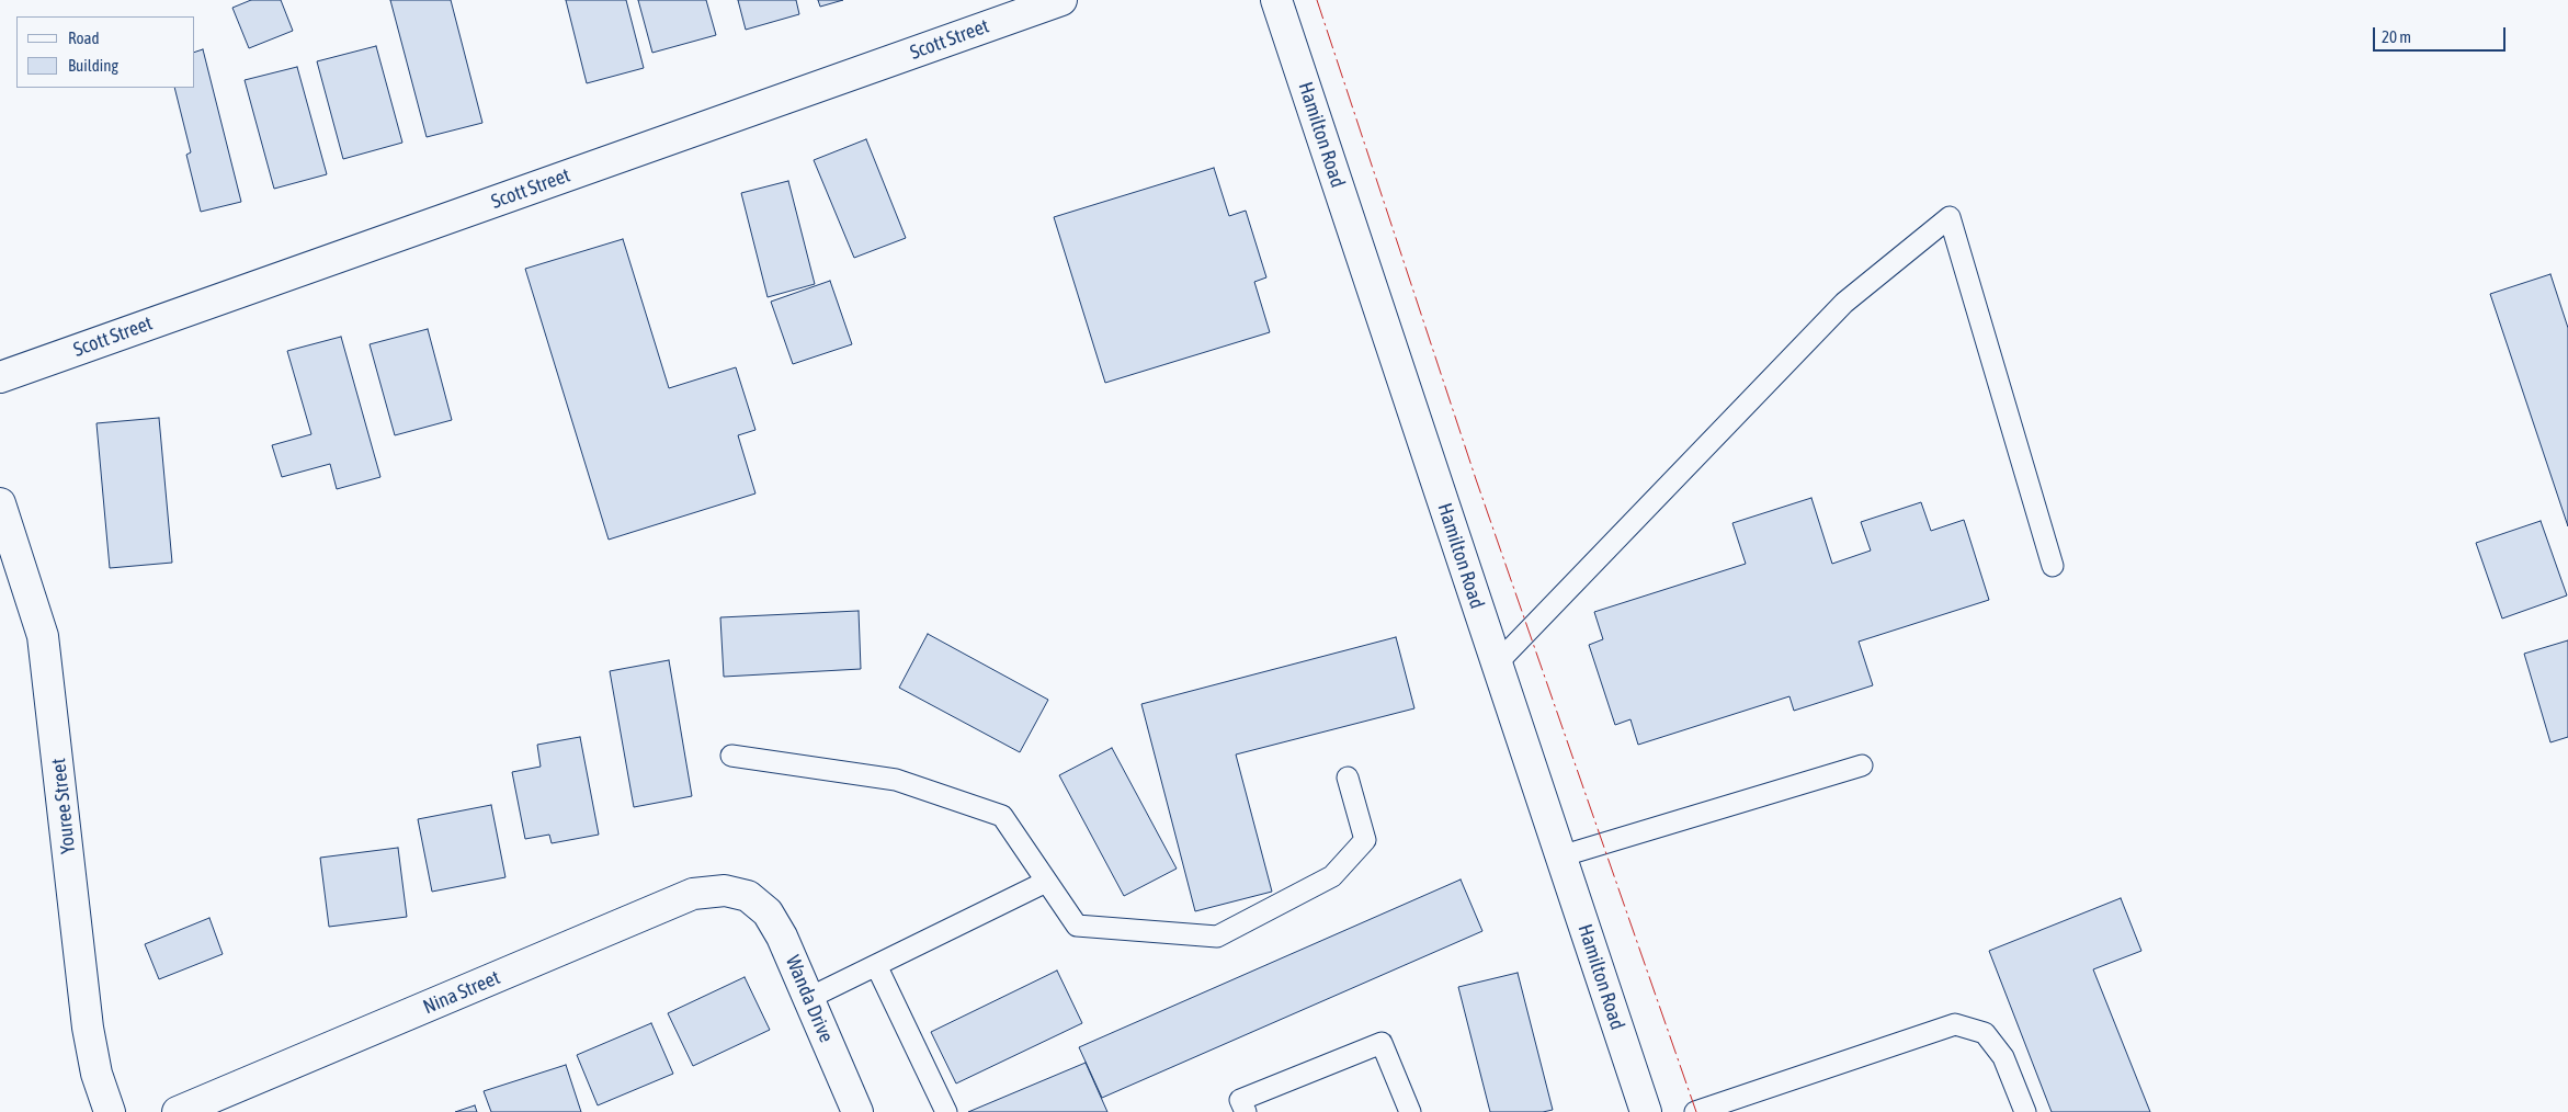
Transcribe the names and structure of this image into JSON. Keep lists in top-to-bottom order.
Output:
{
  "streets": {
    "street": [
      "Scott Street",
      "Hamilton Road",
      "Youree Street",
      "Nina Street",
      "Wanda Drive"
    ]
  },
  "crossings": [
    ["Nina Street", "Wanda Drive"]
  ],
  "legend": ["Road", "Building"],
  "scale_bar": "20 m"
}
